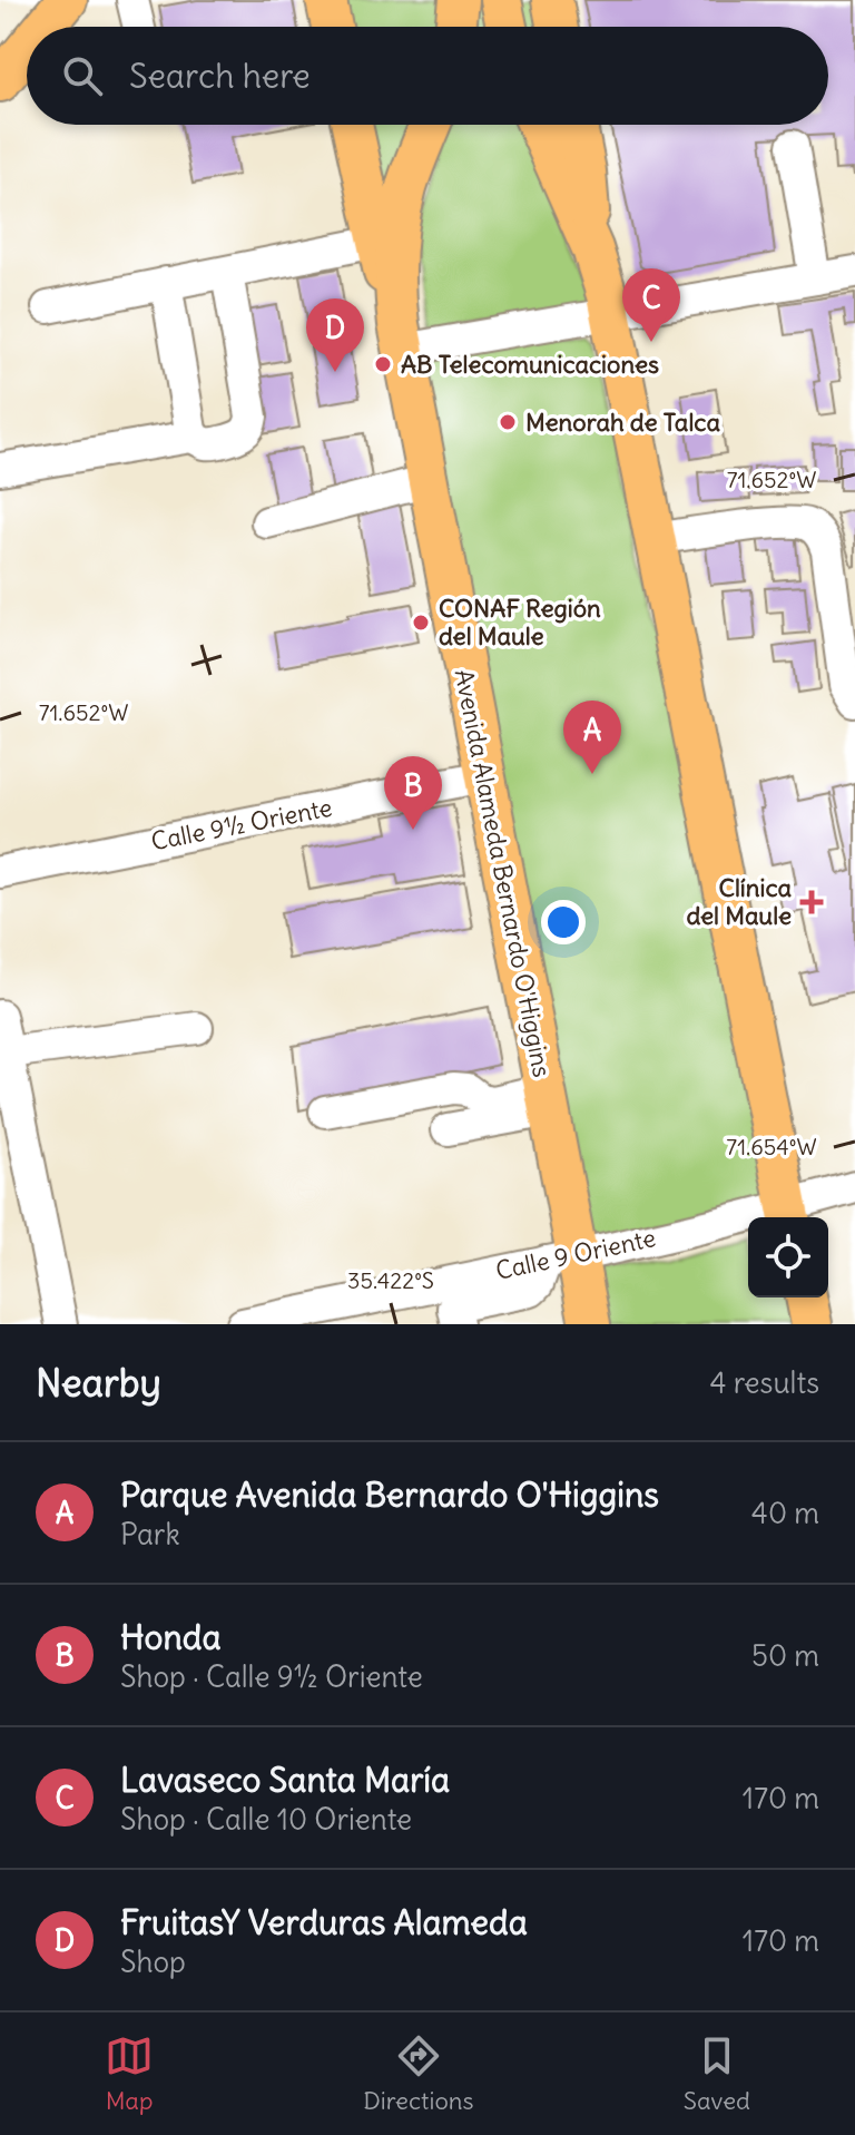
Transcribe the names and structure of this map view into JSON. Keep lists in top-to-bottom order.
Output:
{
  "streets": {
    "main road": ["Avenida Alameda Bernardo O'Higgins"],
    "street": ["Calle 9½ Oriente", "Calle 9 Oriente"]
  },
  "crossings": [
    ["Calle 9½ Oriente", "Avenida Alameda Bernardo O'Higgins"],
    ["Avenida Alameda Bernardo O'Higgins", "Calle 9 Oriente"]
  ],
  "places": {
    "other": ["AB Telecomunicaciones", "Menorah de Talca", "CONAF Región del Maule"],
    "health": ["Clínica del Maule"]
  },
  "page": {
    "search": "Search here",
    "pins": [
      "C",
      "D",
      "A",
      "B"
    ],
    "heading": ["Nearby", "4 results"],
    "list": [
      {
        "mark": "A",
        "name": "Parque Avenida Bernardo O'Higgins",
        "note": "Park",
        "value": "40 m"
      },
      {
        "mark": "B",
        "name": "Honda",
        "note": "Shop · Calle 9½ Oriente",
        "value": "50 m"
      },
      {
        "mark": "C",
        "name": "Lavaseco Santa María",
        "note": "Shop · Calle 10 Oriente",
        "value": "170 m"
      },
      {
        "mark": "D",
        "name": "FruitasY Verduras Alameda",
        "note": "Shop",
        "value": "170 m"
      }
    ],
    "nav": ["Map", "Directions", "Saved"]
  },
  "coordinates": ["71.652°W", "71.654°W", "35.422°S"]
}
